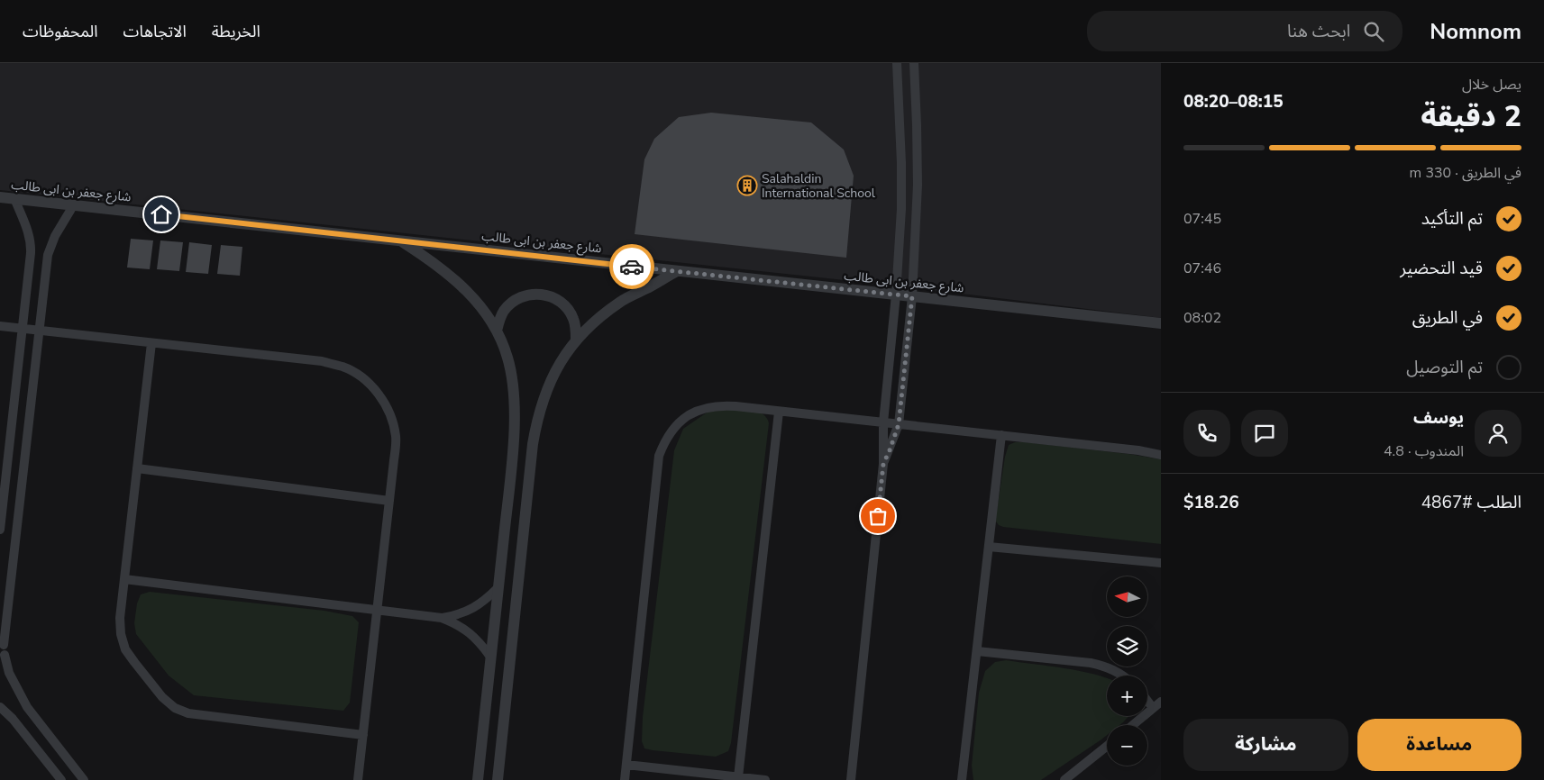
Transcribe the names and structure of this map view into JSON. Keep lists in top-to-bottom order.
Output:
{
  "streets": {
    "street": ["شارع جعفر بن ابى طالب"]
  },
  "places": {
    "building": ["Salahaldin International School"]
  },
  "north": "left",
  "page": {
    "header": "Nomnom",
    "search": "ابحث هنا",
    "nav": ["الخريطة", "الاتجاهات", "المحفوظات"],
    "heading": ["2 دقيقة", "يصل خلال", "08:15–08:20"],
    "panel": [
      "يوسف",
      "المندوب · 4.8",
      "الطلب #4867",
      "$18.26"
    ],
    "bar": "في الطريق · 330 m",
    "list": [
      ["تم التأكيد", "07:45"],
      ["قيد التحضير", "07:46"],
      ["في الطريق", "08:02"],
      "تم التوصيل"
    ],
    "map_buttons": ["+", "−"],
    "buttons": ["مساعدة", "مشاركة"]
  }
}
